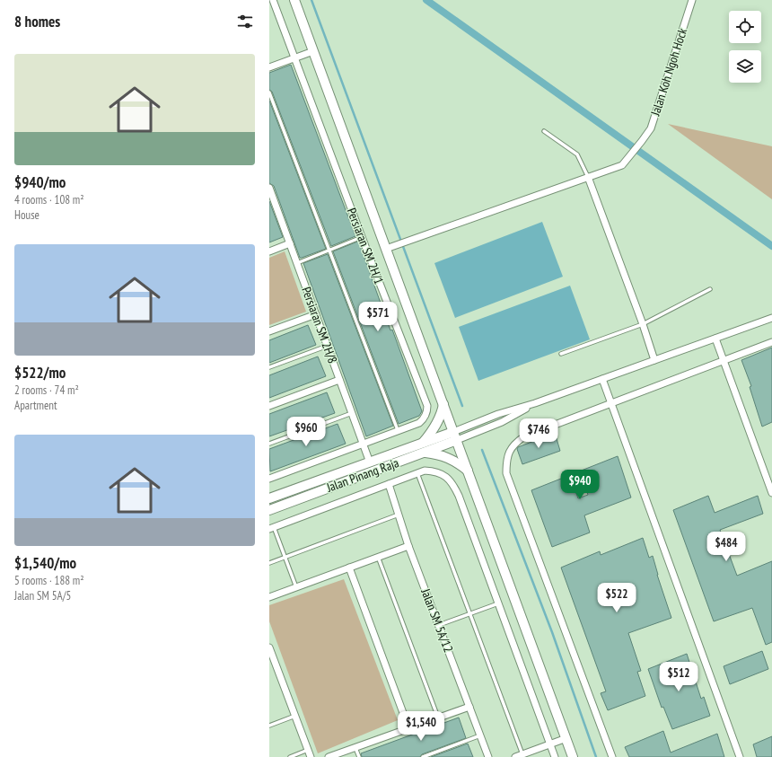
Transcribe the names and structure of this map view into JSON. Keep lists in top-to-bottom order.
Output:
{
  "streets": {
    "street": [
      "Jalan Koh Ngoh Hock",
      "Persiaran SM 2H/1",
      "Persiaran SM 2H/8",
      "Jalan Pinang Raja",
      "Jalan SM 5A/12"
    ]
  },
  "crossings": [
    ["Persiaran SM 2H/1", "Persiaran SM 2H/8"]
  ],
  "page": {
    "heading": "8 homes",
    "list": [
      {
        "name": "$940/mo",
        "note": "4 rooms · 108 m² · House"
      },
      {
        "name": "$522/mo",
        "note": "2 rooms · 74 m² · Apartment"
      },
      {
        "name": "$1,540/mo",
        "note": "5 rooms · 188 m² · Jalan SM 5A/5"
      }
    ],
    "price": [
      "$571",
      "$960",
      "$746",
      "$940",
      "$484",
      "$522",
      "$512",
      "$1,540"
    ]
  }
}
